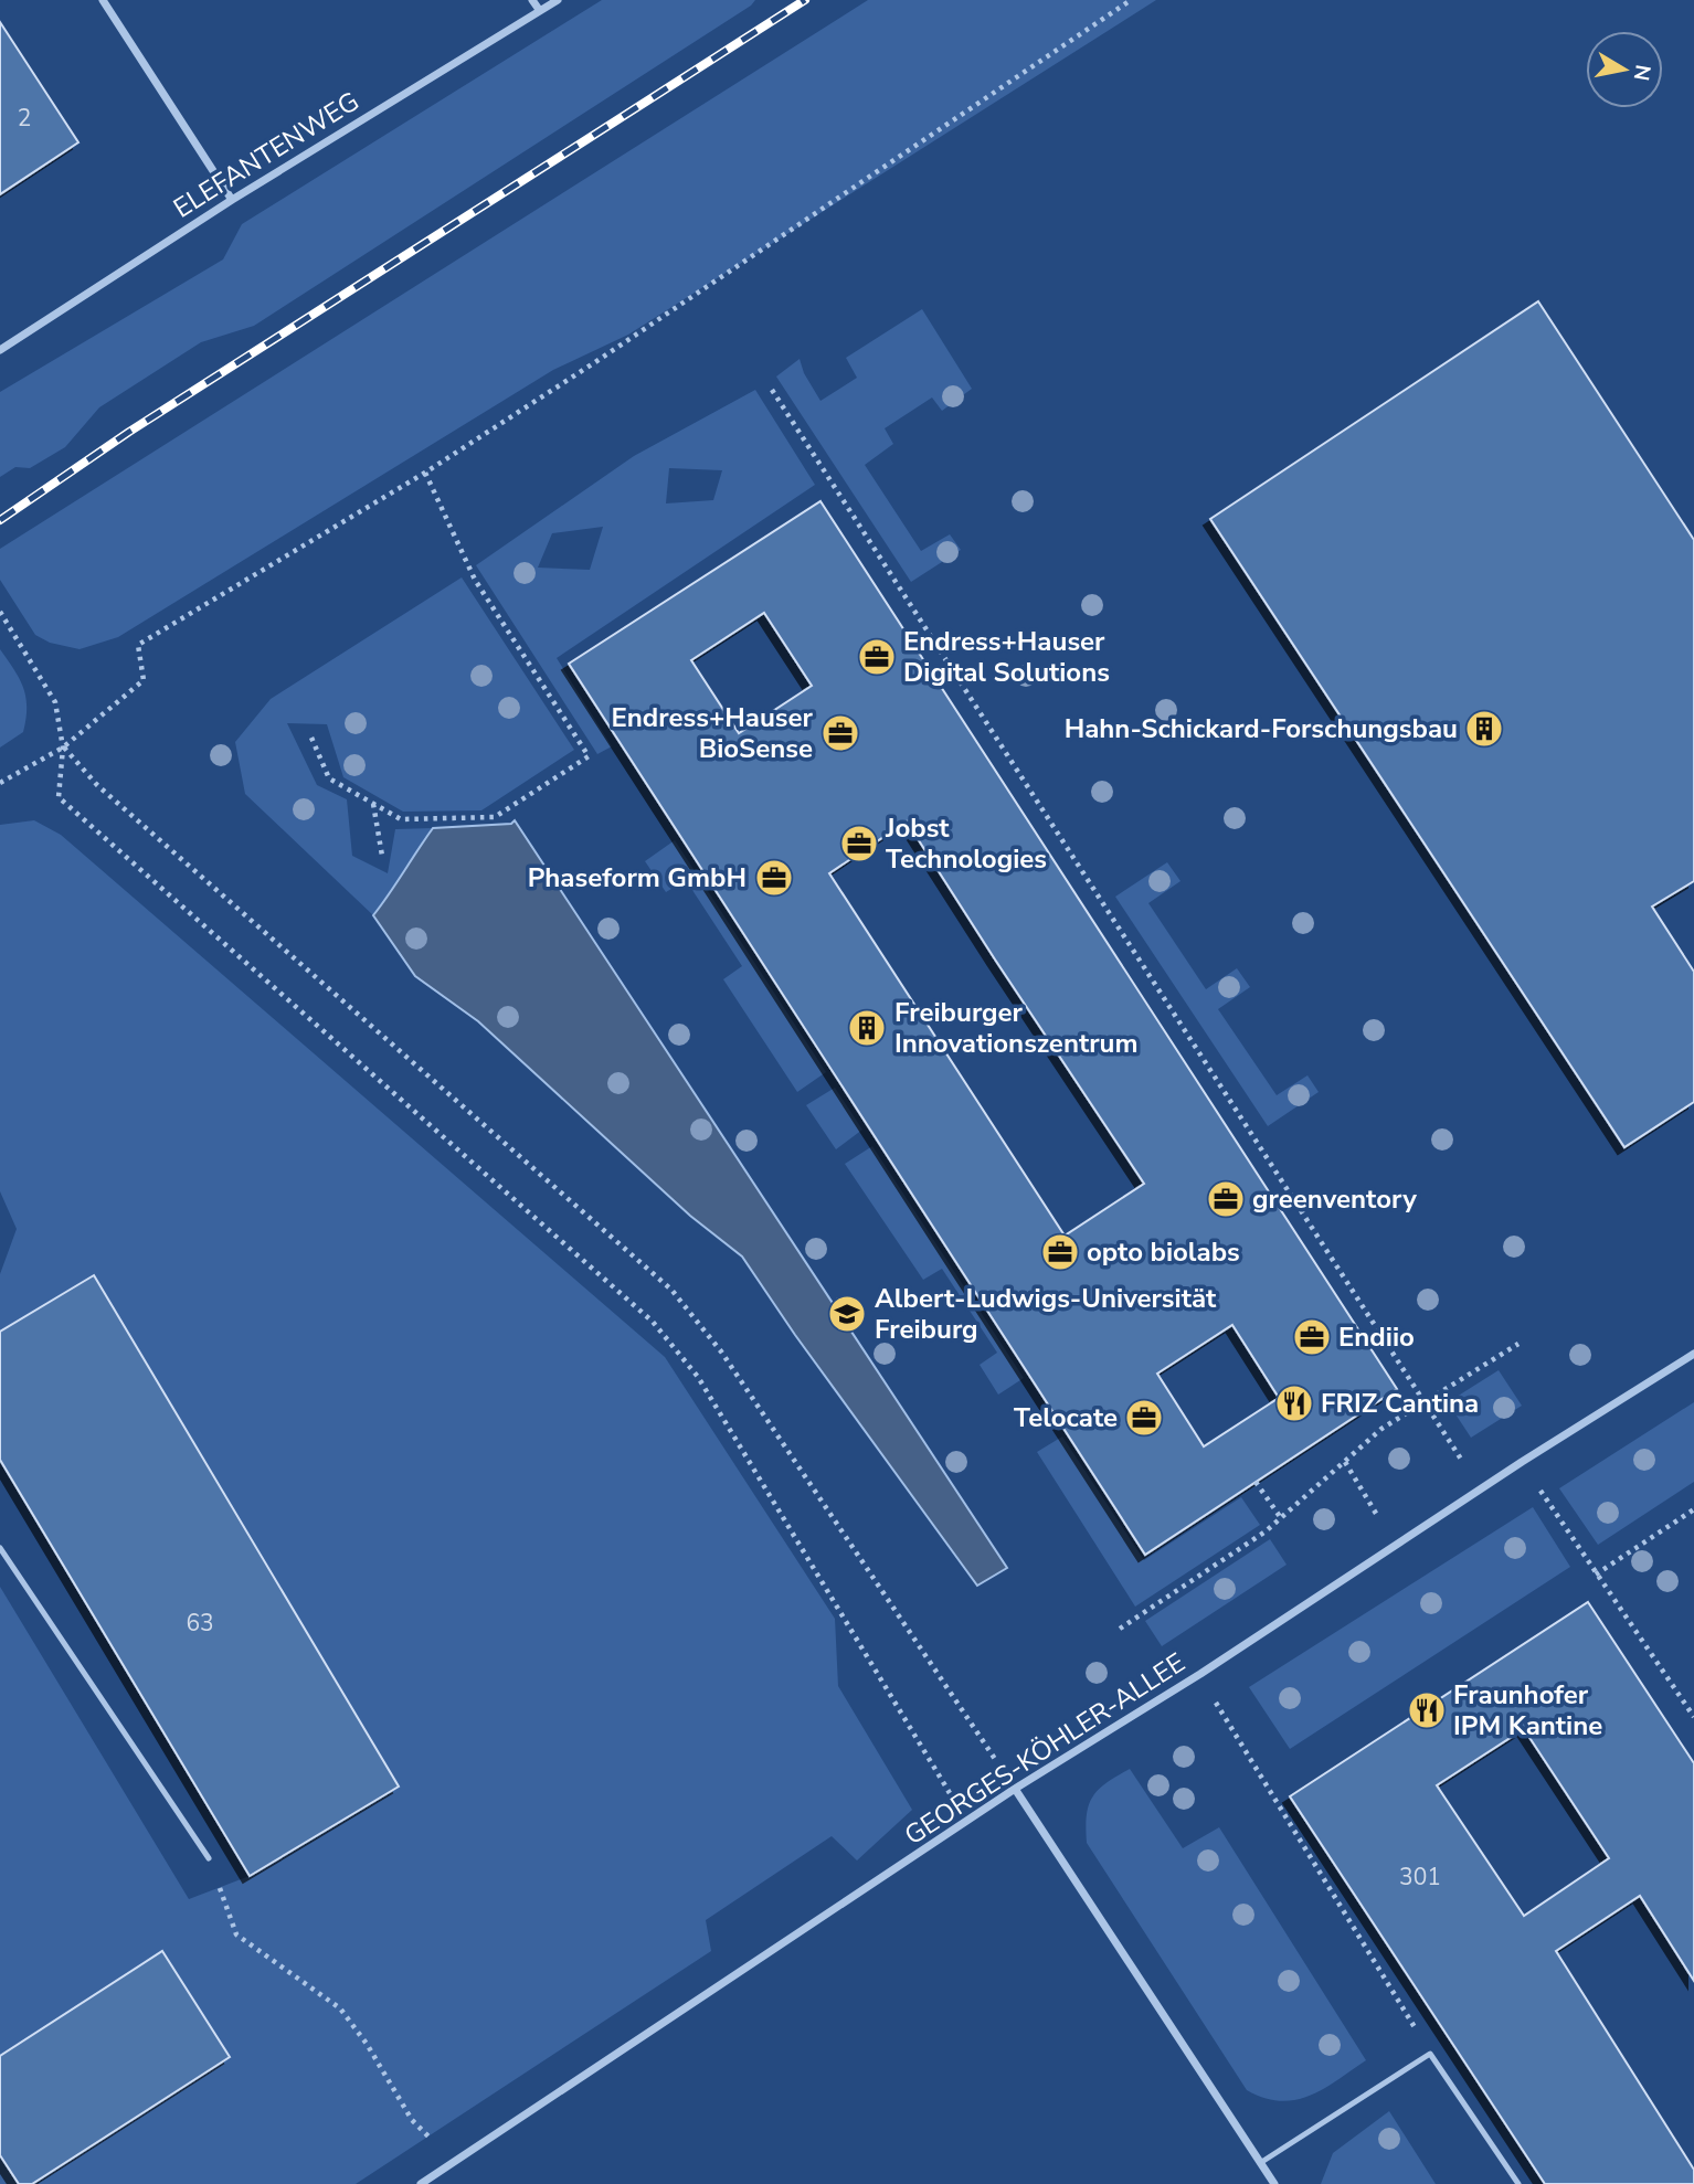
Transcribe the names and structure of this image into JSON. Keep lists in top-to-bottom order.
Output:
{
  "streets": {
    "street": ["ELEFANTENWEG", "GEORGES-KÖHLER-ALLEE"]
  },
  "places": {
    "office": [
      "Endress+Hauser Digital Solutions",
      "Endress+Hauser BioSense",
      "Jobst Technologies",
      "Phaseform GmbH",
      "greenventory",
      "opto biolabs",
      "Endiio",
      "Telocate"
    ],
    "building": ["Hahn-Schickard-Forschungsbau", "Freiburger Innovationszentrum"],
    "school or university": ["Albert-Ludwigs-Universität Freiburg"],
    "restaurant": ["FRIZ Cantina", "Fraunhofer IPM Kantine"]
  },
  "house_numbers": ["2", "63", "301"],
  "north": "right"
}
